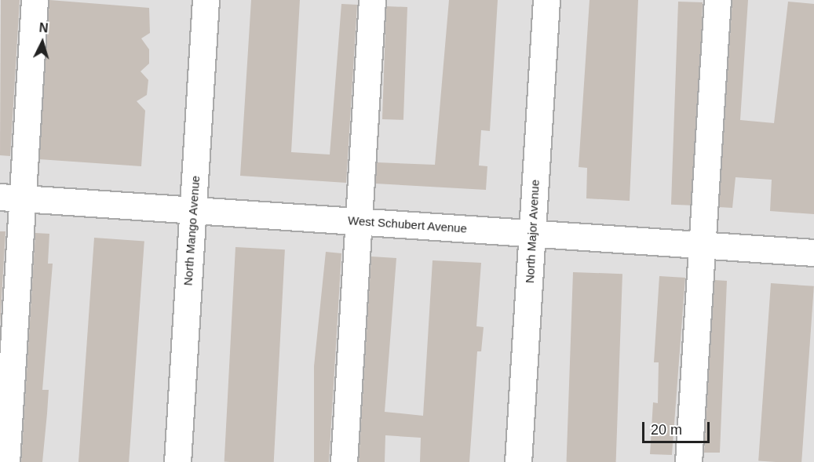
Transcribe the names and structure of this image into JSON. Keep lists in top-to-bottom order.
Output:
{
  "streets": {
    "street": ["West Schubert Avenue", "North Mango Avenue", "North Major Avenue"]
  },
  "crossings": [
    ["West Schubert Avenue", "North Mango Avenue"],
    ["West Schubert Avenue", "North Major Avenue"]
  ],
  "scale_bar": "20 m",
  "north": "top"
}
